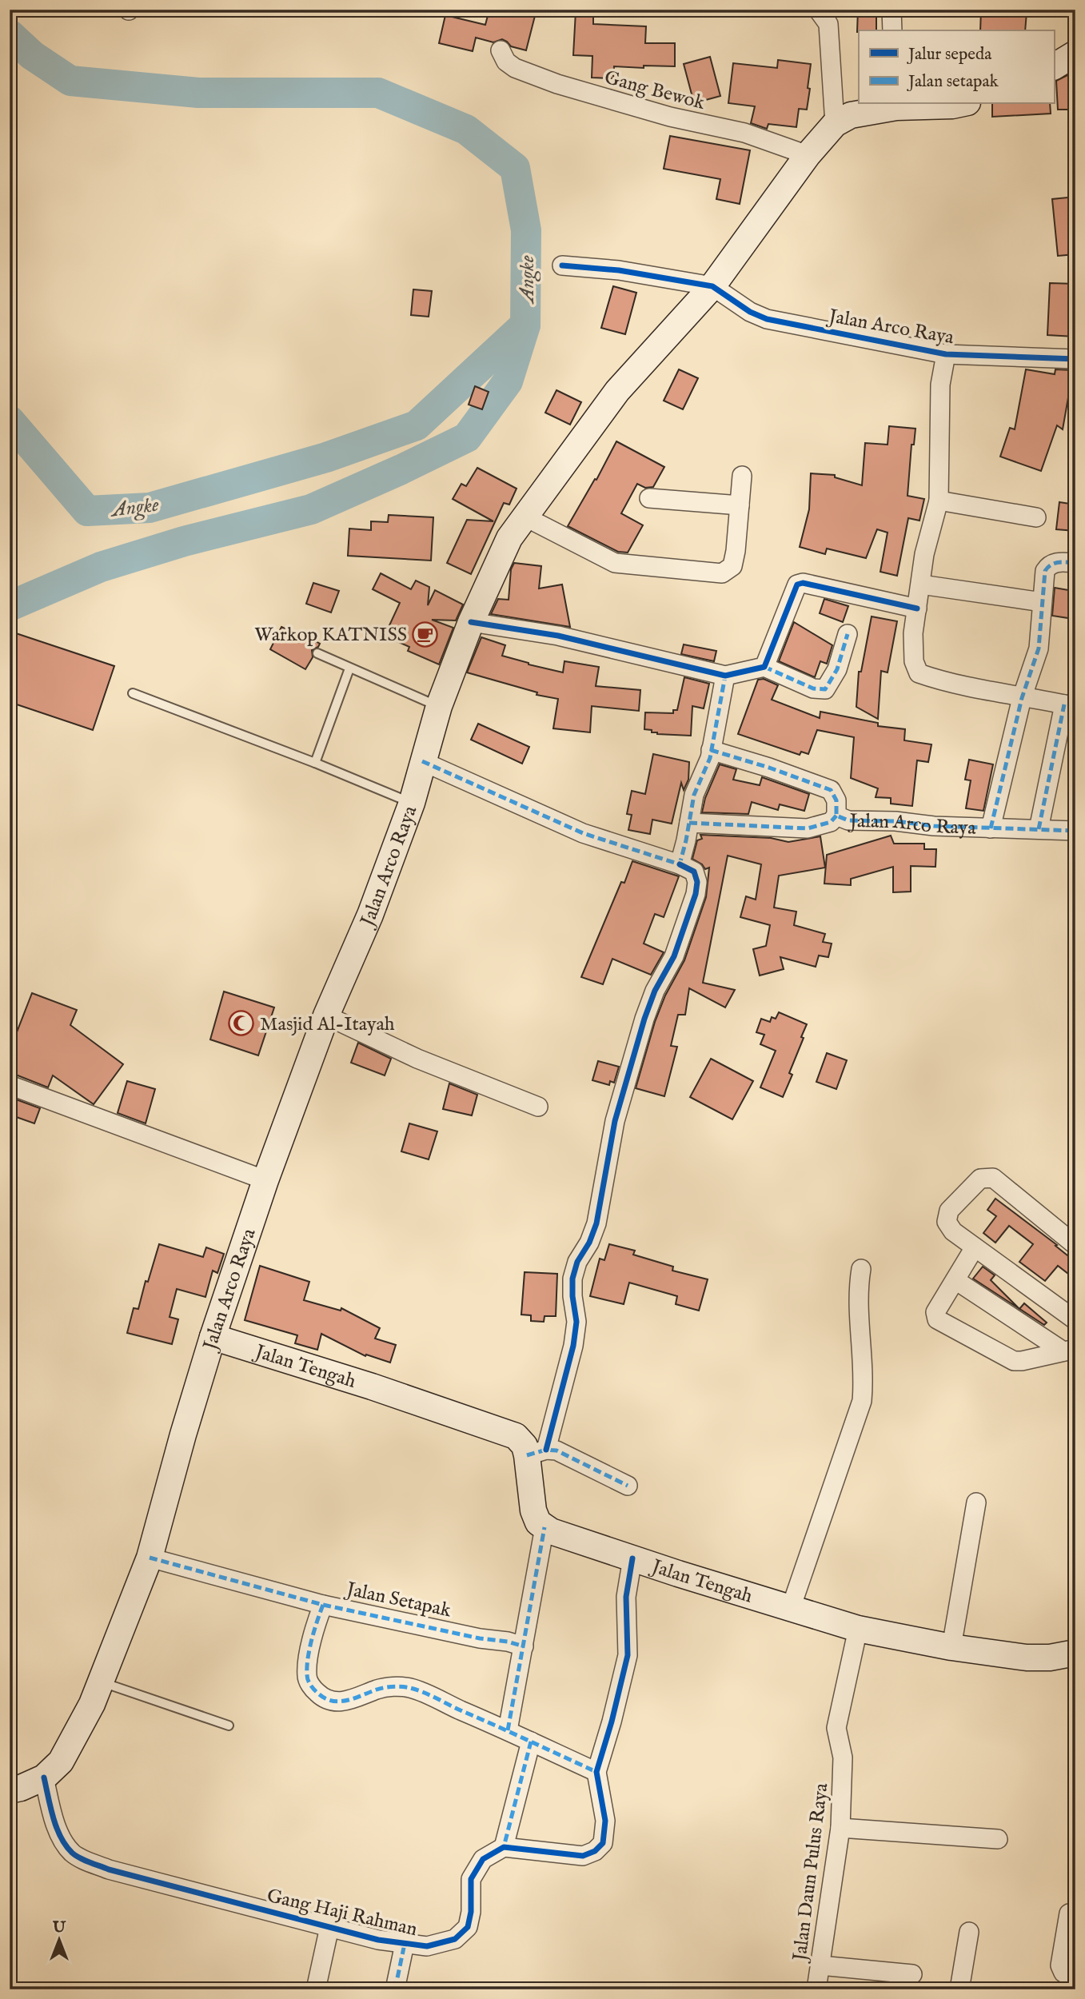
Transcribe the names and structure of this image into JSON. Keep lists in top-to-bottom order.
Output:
{
  "streets": {
    "main road": ["Jalan Arco Raya", "Jalan Tengah"],
    "street": [
      "Gang Bewok",
      "Jalan Setapak",
      "Jalan Daun Pulus Raya",
      "Gang Haji Rahman"
    ]
  },
  "crossings": [
    ["Gang Bewok", "Jalan Arco Raya"],
    ["Jalan Arco Raya", "Jalan Tengah"],
    ["Jalan Arco Raya", "Jalan Setapak"],
    ["Jalan Arco Raya", "Gang Haji Rahman"],
    ["Jalan Tengah", "Jalan Daun Pulus Raya"]
  ],
  "water": ["Angke"],
  "places": {
    "cafe": ["Warkop KATNISS"],
    "mosque": ["Masjid Al-Itayah"]
  },
  "legend": ["Jalur sepeda", "Jalan setapak"],
  "north": "top"
}
